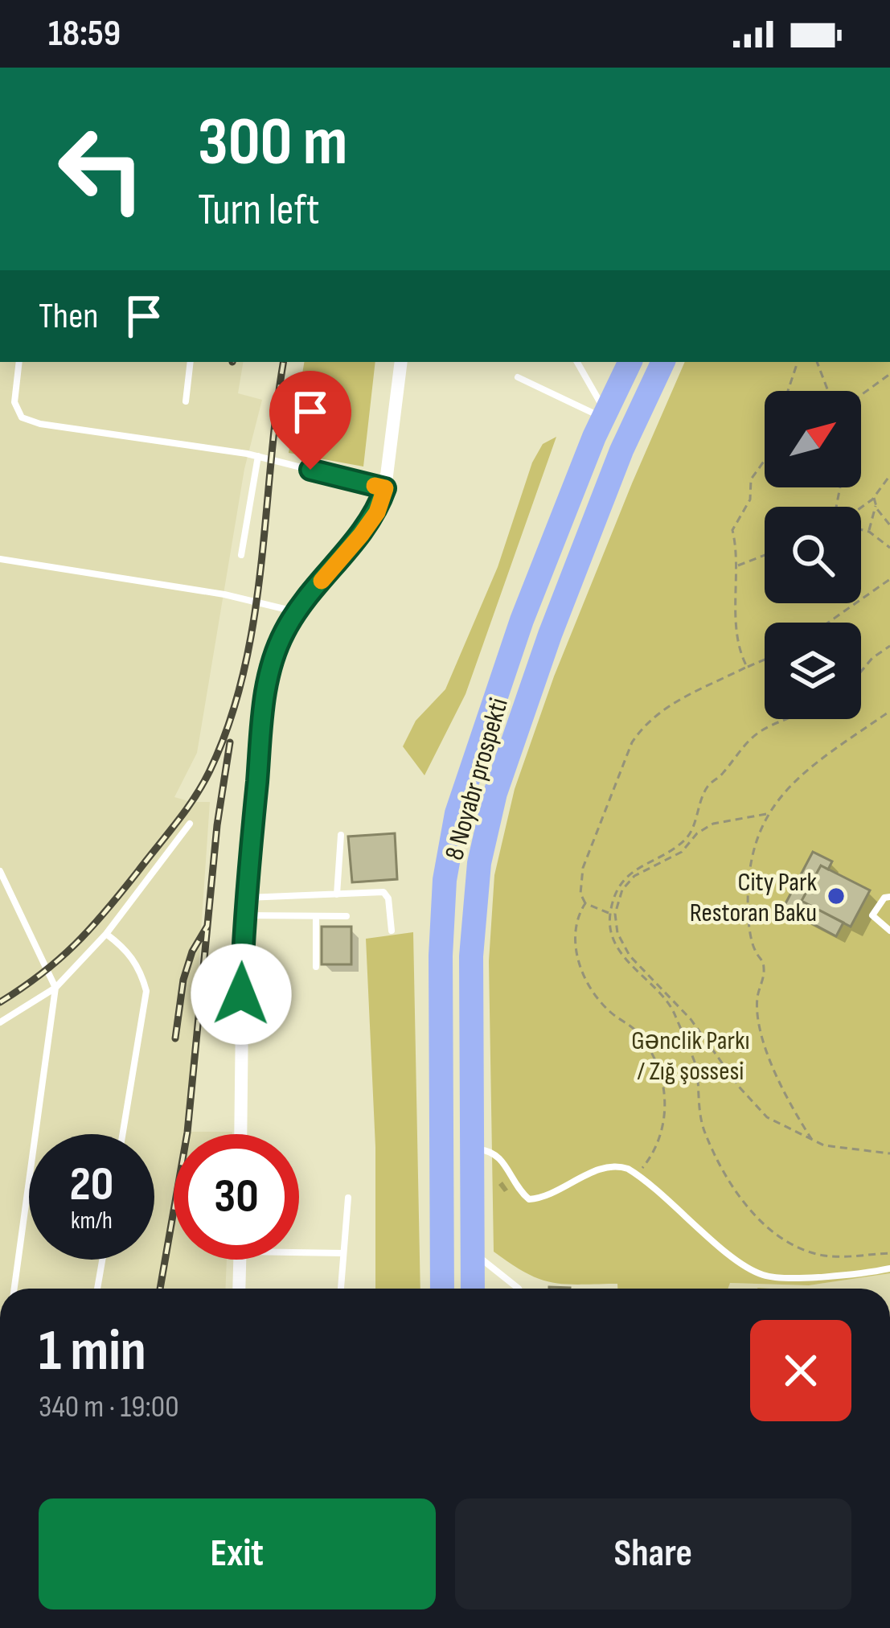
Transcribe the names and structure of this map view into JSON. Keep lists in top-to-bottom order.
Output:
{
  "streets": {
    "highway": ["8 Noyabr prospekti"]
  },
  "parks": ["Gənclik Parkı / Zığ şossesi"],
  "places": ["City Park Restoran Baku"],
  "north": "top right",
  "page": {
    "status": "18:59",
    "turn": ["300 m", "Turn left"],
    "then": "Then",
    "speed": "20 km/h",
    "limit": "30",
    "heading": ["1 min", "340 m · 19:00"],
    "buttons": ["Exit", "Share"]
  }
}
